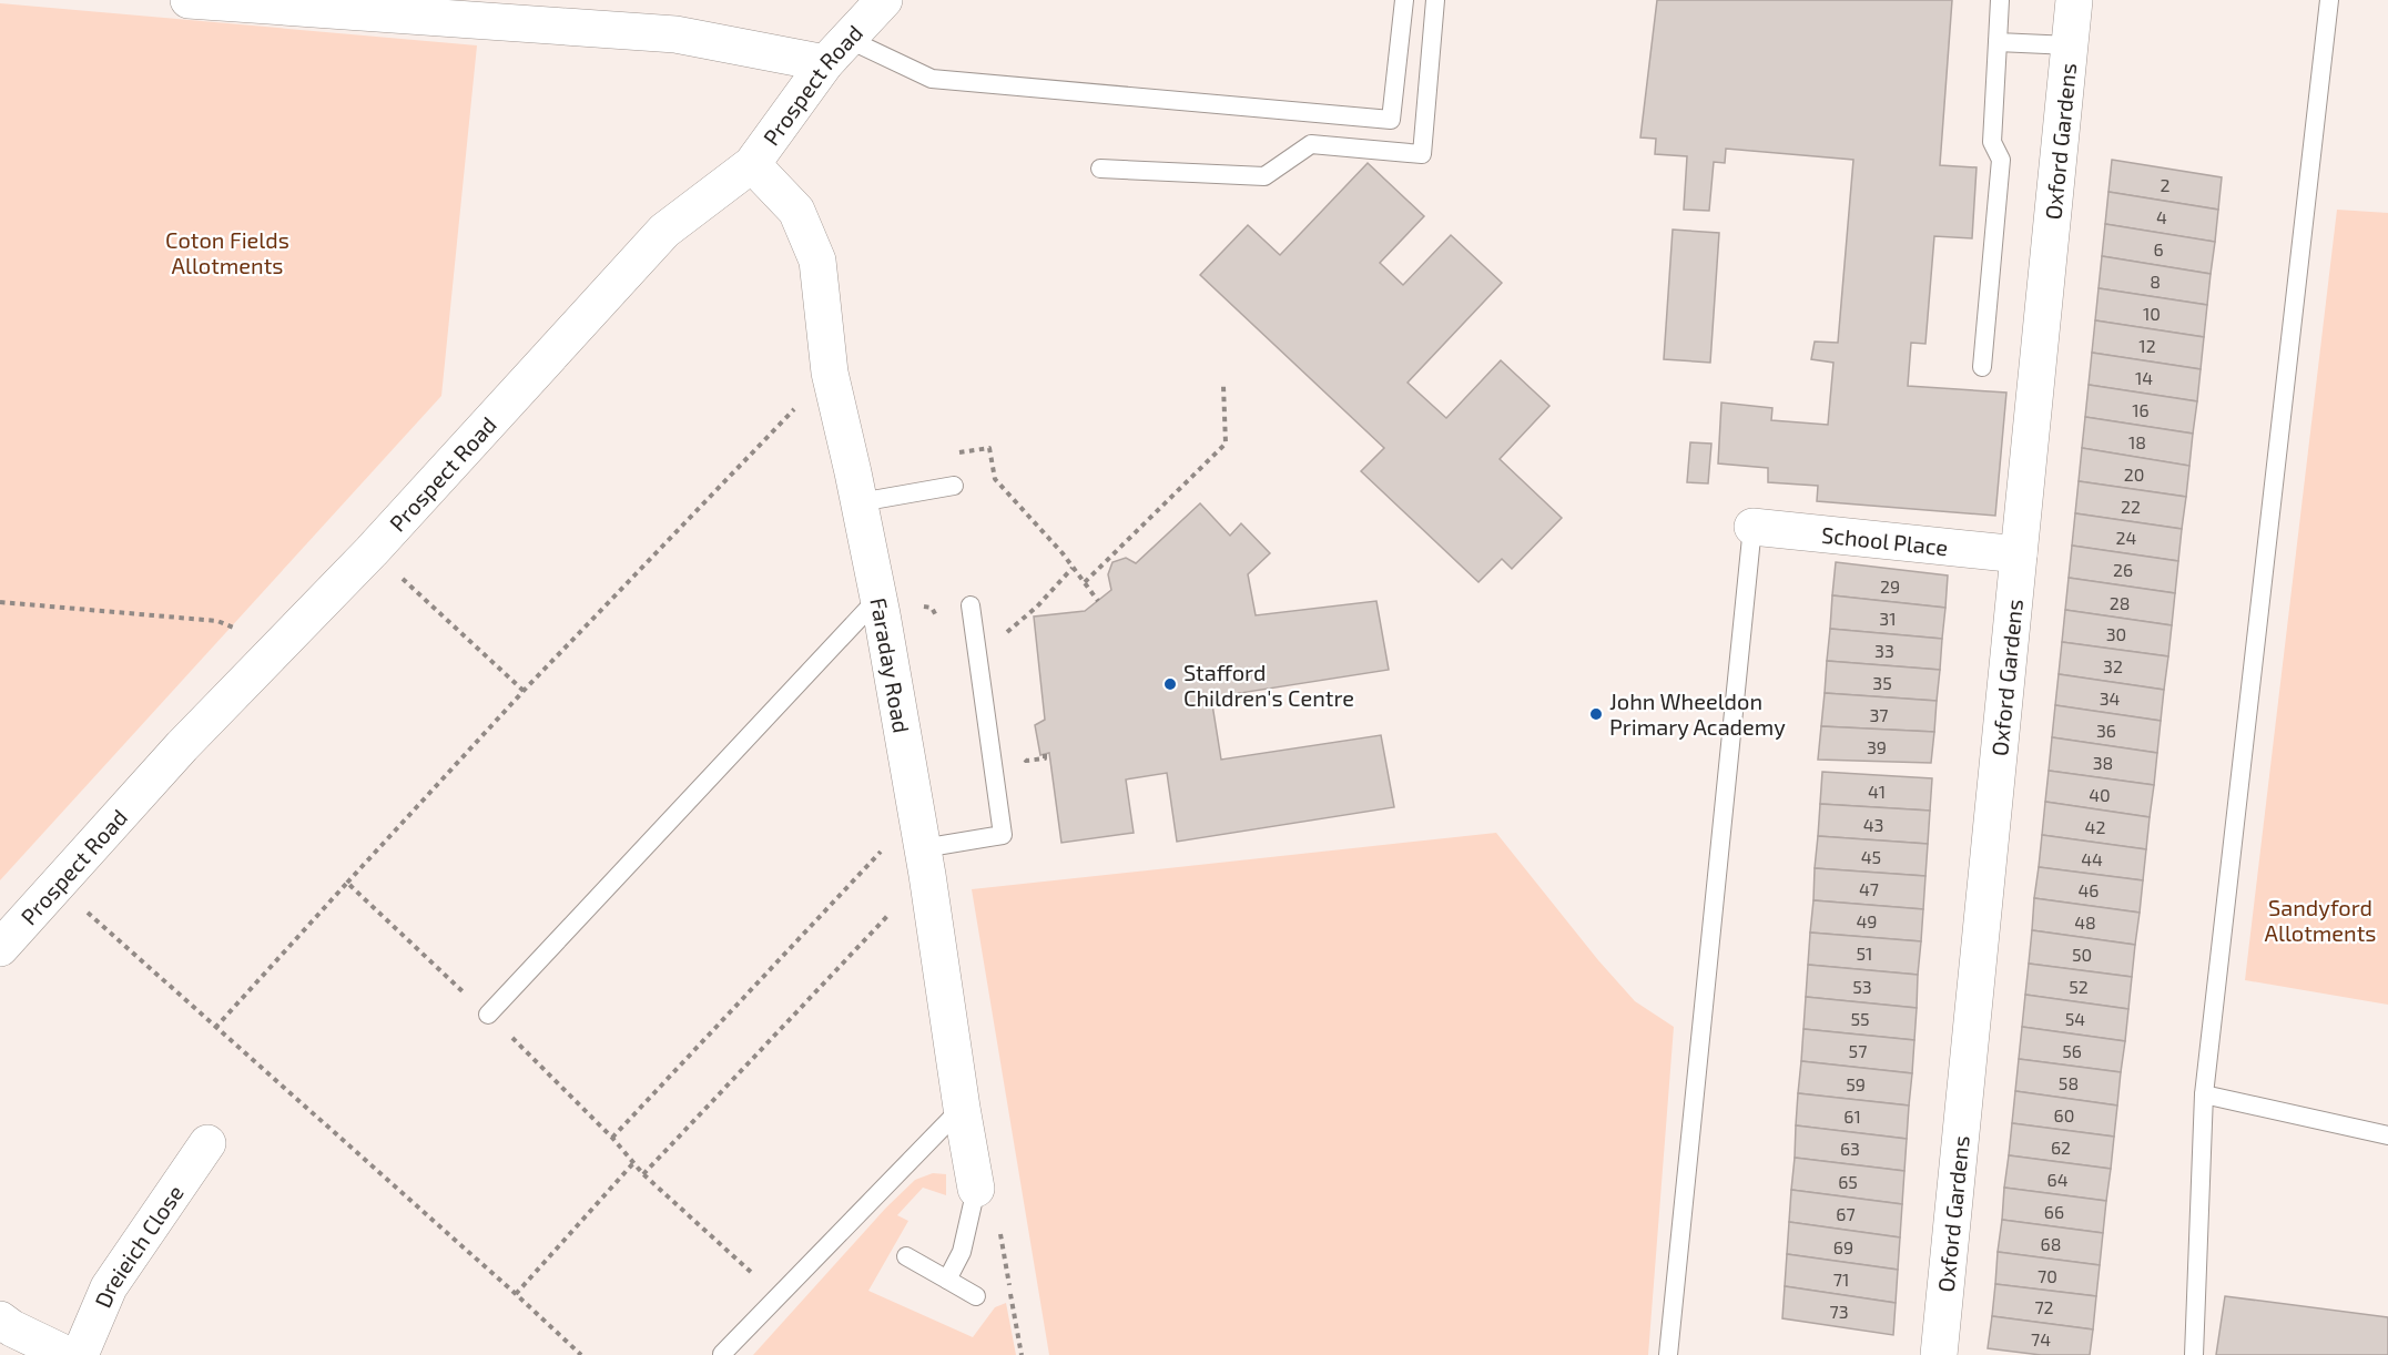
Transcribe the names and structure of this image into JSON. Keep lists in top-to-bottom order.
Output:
{
  "streets": {
    "street": [
      "Prospect Road",
      "Oxford Gardens",
      "School Place",
      "Faraday Road",
      "Dreieich Close"
    ]
  },
  "crossings": [
    ["Prospect Road", "Faraday Road"],
    ["Oxford Gardens", "School Place"]
  ],
  "parks": ["Coton Fields Allotments", "Sandyford Allotments"],
  "places": ["Stafford Children's Centre", "John Wheeldon Primary Academy"],
  "house_numbers": [
    "2",
    "4",
    "6",
    "8",
    "10",
    "12",
    "14",
    "16",
    "18",
    "20",
    "22",
    "24",
    "26",
    "29",
    "28",
    "31",
    "30",
    "33",
    "32",
    "35",
    "34",
    "37",
    "36",
    "39",
    "38",
    "41",
    "40",
    "43",
    "42",
    "45",
    "44",
    "47",
    "46",
    "49",
    "48",
    "51",
    "50",
    "53",
    "52",
    "55",
    "54",
    "57",
    "56",
    "58",
    "59",
    "60",
    "61",
    "62",
    "63",
    "64",
    "65",
    "66",
    "67",
    "68",
    "69",
    "70",
    "71",
    "72",
    "73",
    "74"
  ]
}
